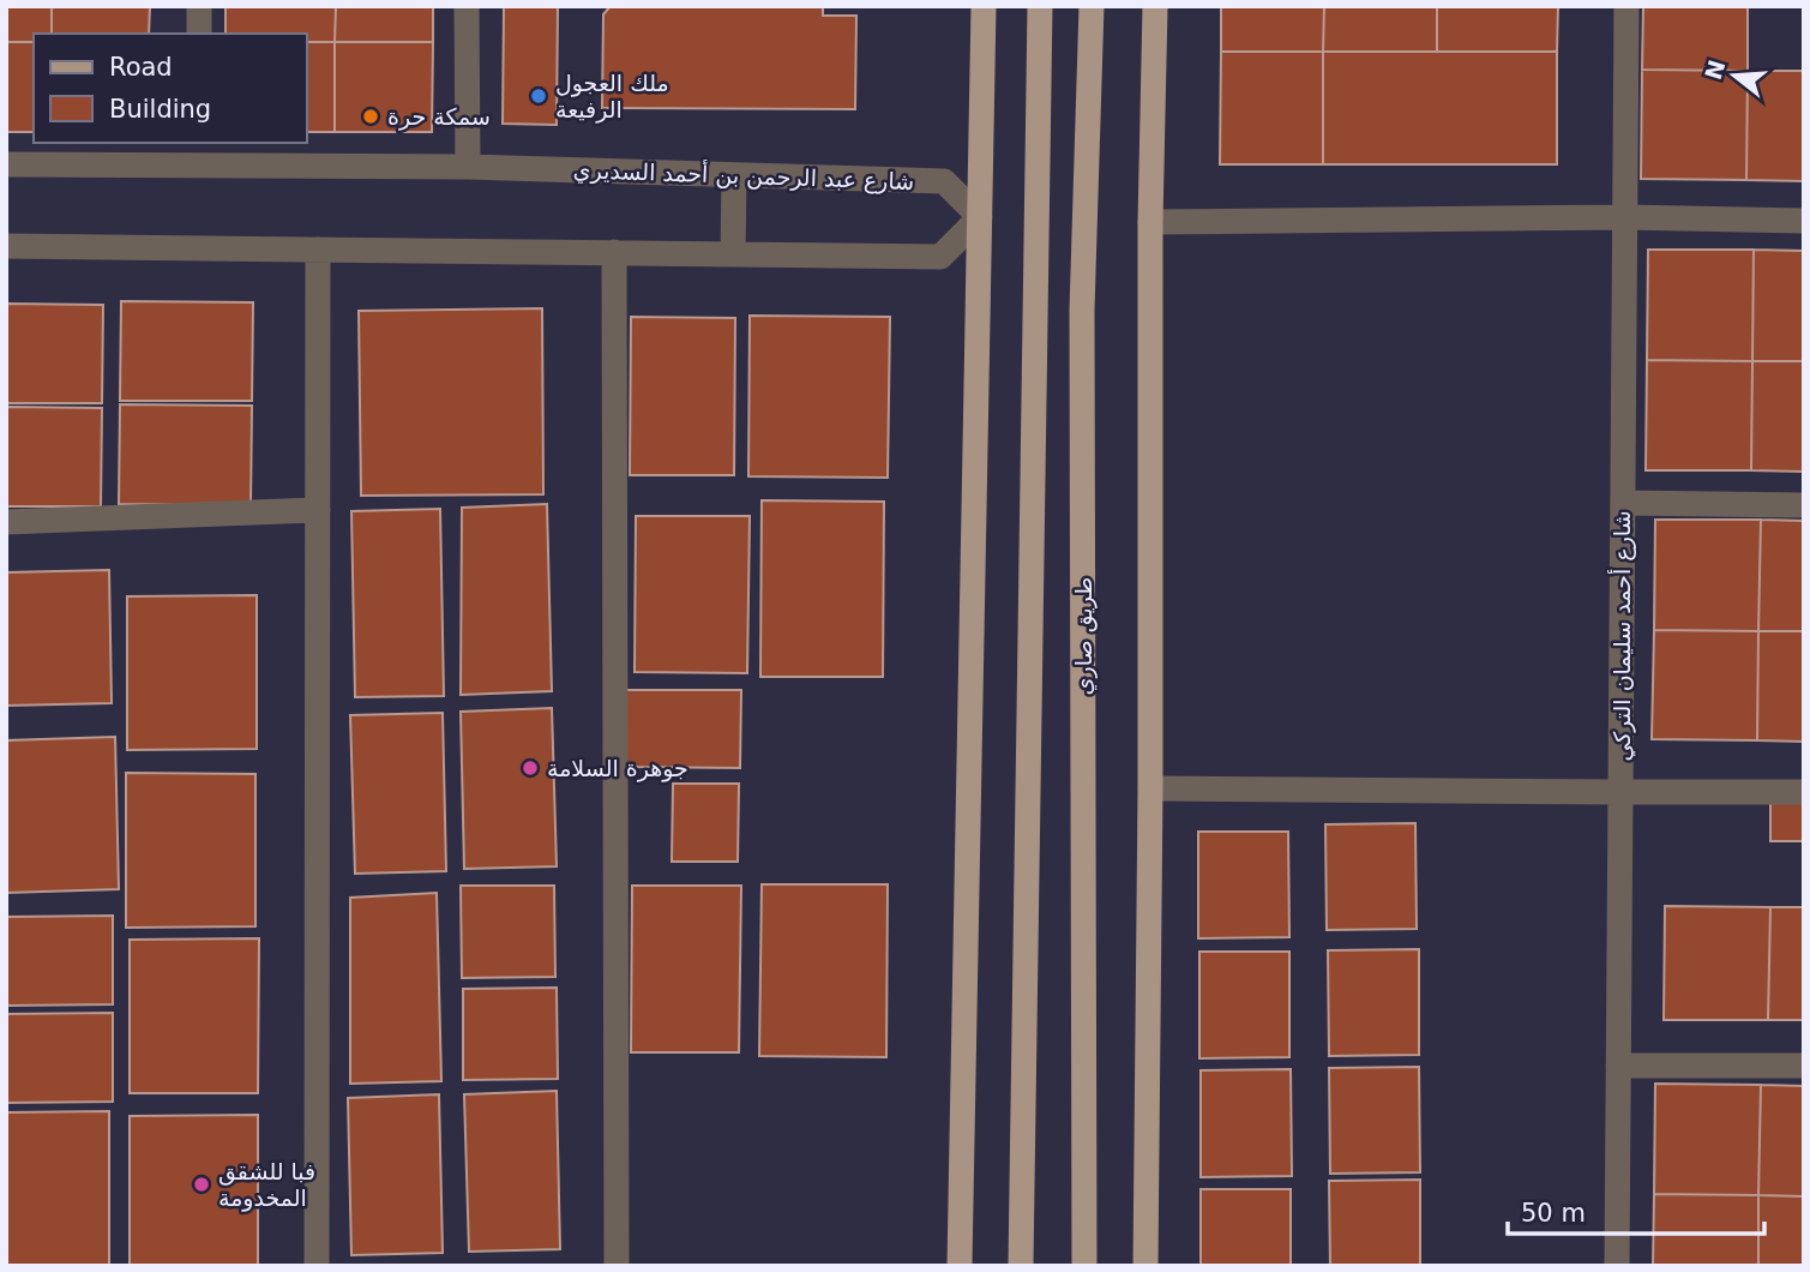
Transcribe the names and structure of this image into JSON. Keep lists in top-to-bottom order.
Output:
{
  "streets": {
    "main road": ["طريق صاري"],
    "street": ["شارع عبد الرحمن بن أحمد السديري", "شارع أحمد سليمان التركي"]
  },
  "places": [
    "ملك العجول الرفيعة",
    "سمكة حرة",
    "جوهرة السلامة",
    "فبا للشقق المخدومة"
  ],
  "legend": ["Road", "Building"],
  "scale_bar": "50 m",
  "north": "left"
}
